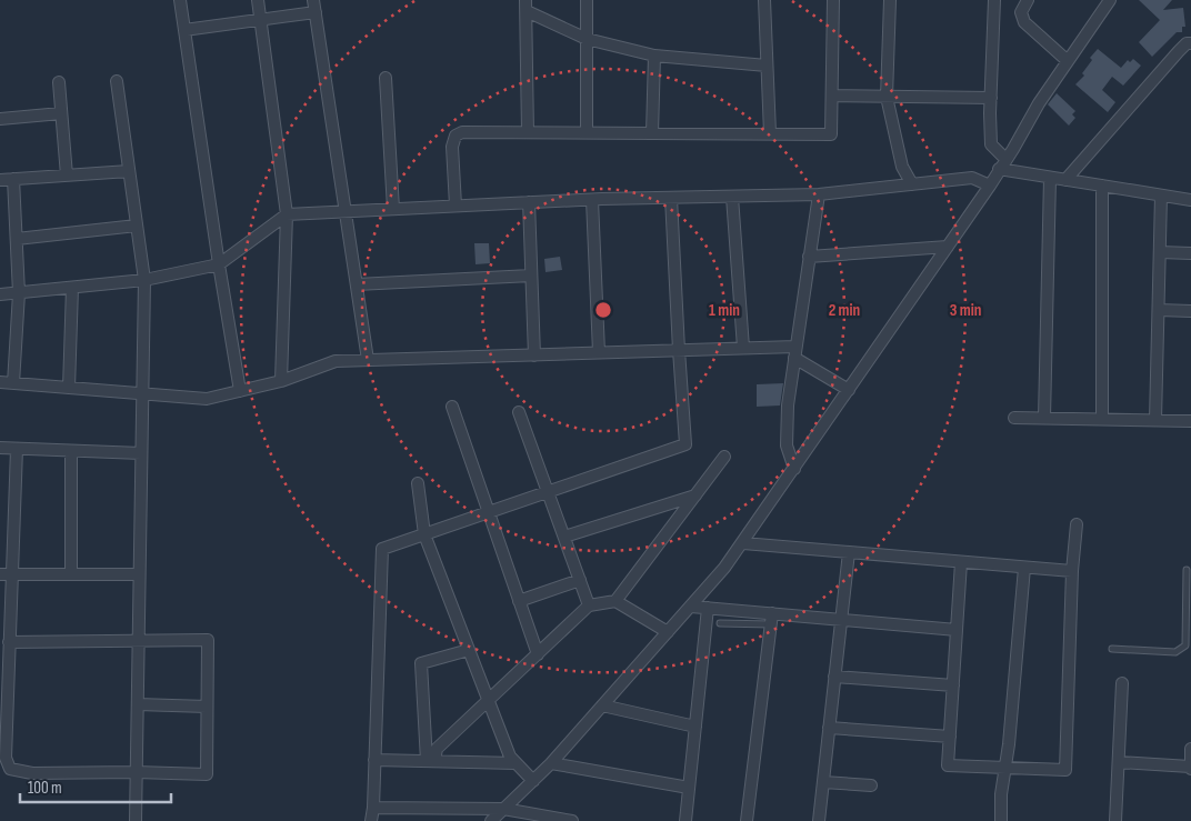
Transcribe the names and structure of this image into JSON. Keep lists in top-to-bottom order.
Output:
{
  "scale_bar": "100 m",
  "rings": ["1 min", "2 min", "3 min"]
}
